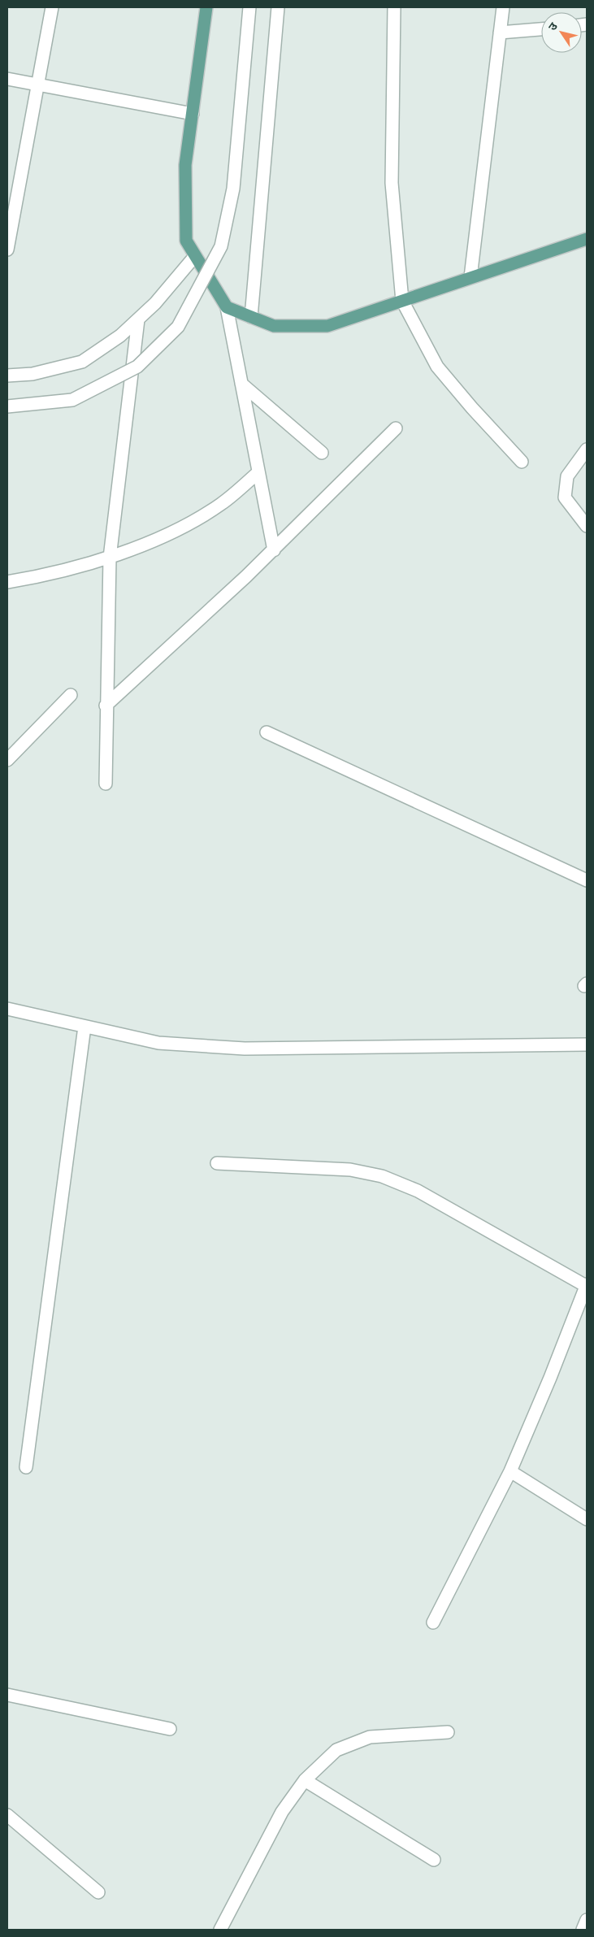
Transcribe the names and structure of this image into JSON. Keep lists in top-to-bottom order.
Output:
{
  "north": "top left"
}
